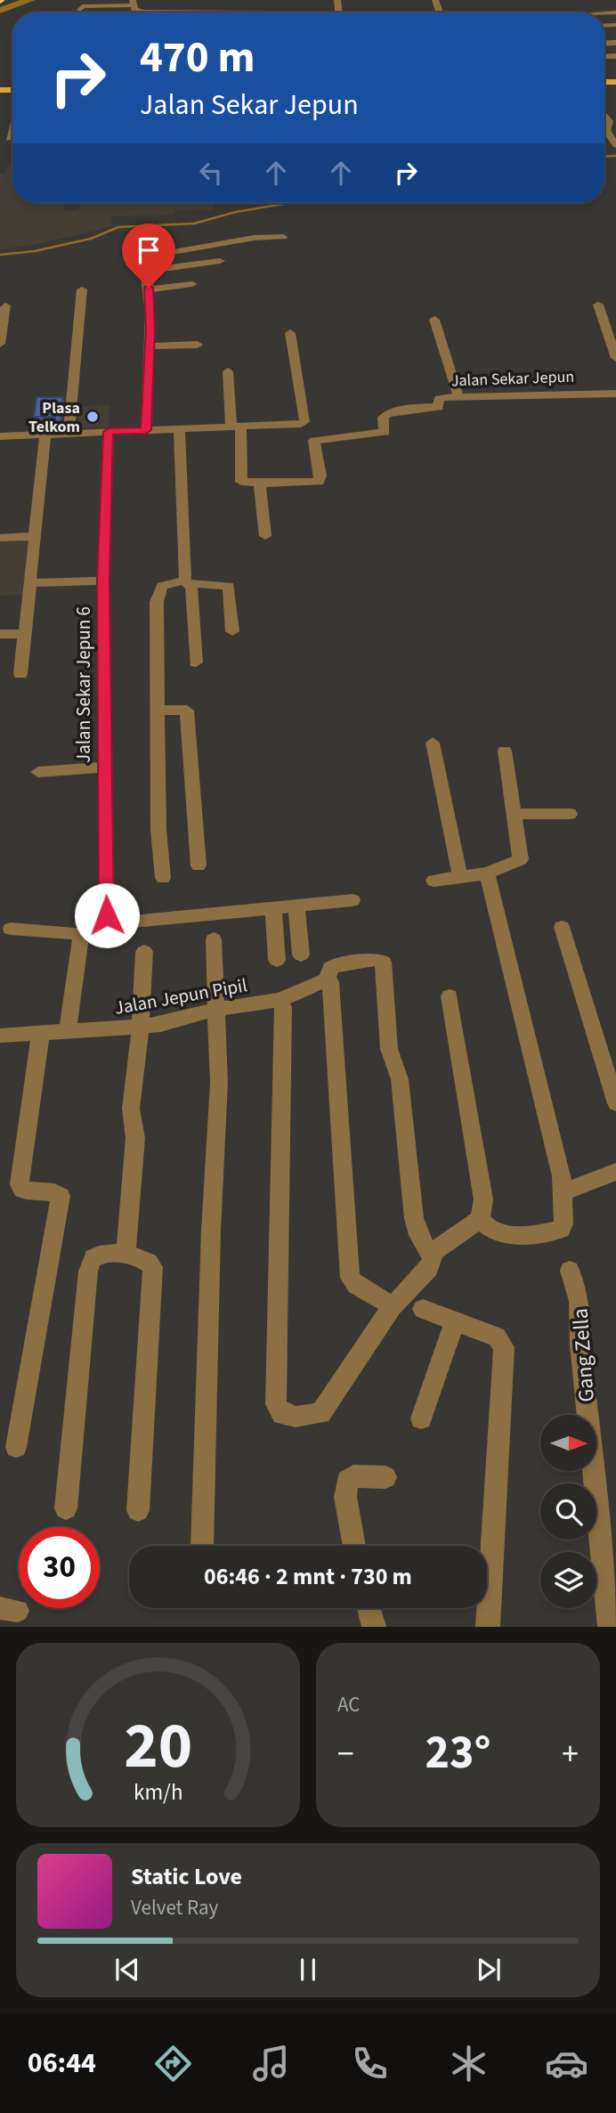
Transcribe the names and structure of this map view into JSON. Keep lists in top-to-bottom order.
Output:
{
  "streets": {
    "street": [
      "Jalan Sekar Jepun",
      "Jalan Sekar Jepun 6",
      "Jalan Jepun Pipil",
      "Gang Zella"
    ]
  },
  "places": ["Plasa Telkom"],
  "north": "right",
  "page": {
    "turn": ["470 m", "Jalan Sekar Jepun"],
    "limit": "30",
    "trip": "06:46 · 2 mnt · 730 m",
    "tile": "AC",
    "heat": ["−", "23°", "+"],
    "song": ["Static Love", "Velvet Ray"],
    "tabs": "06:44",
    "gauge": ["20", "km/h"]
  }
}
